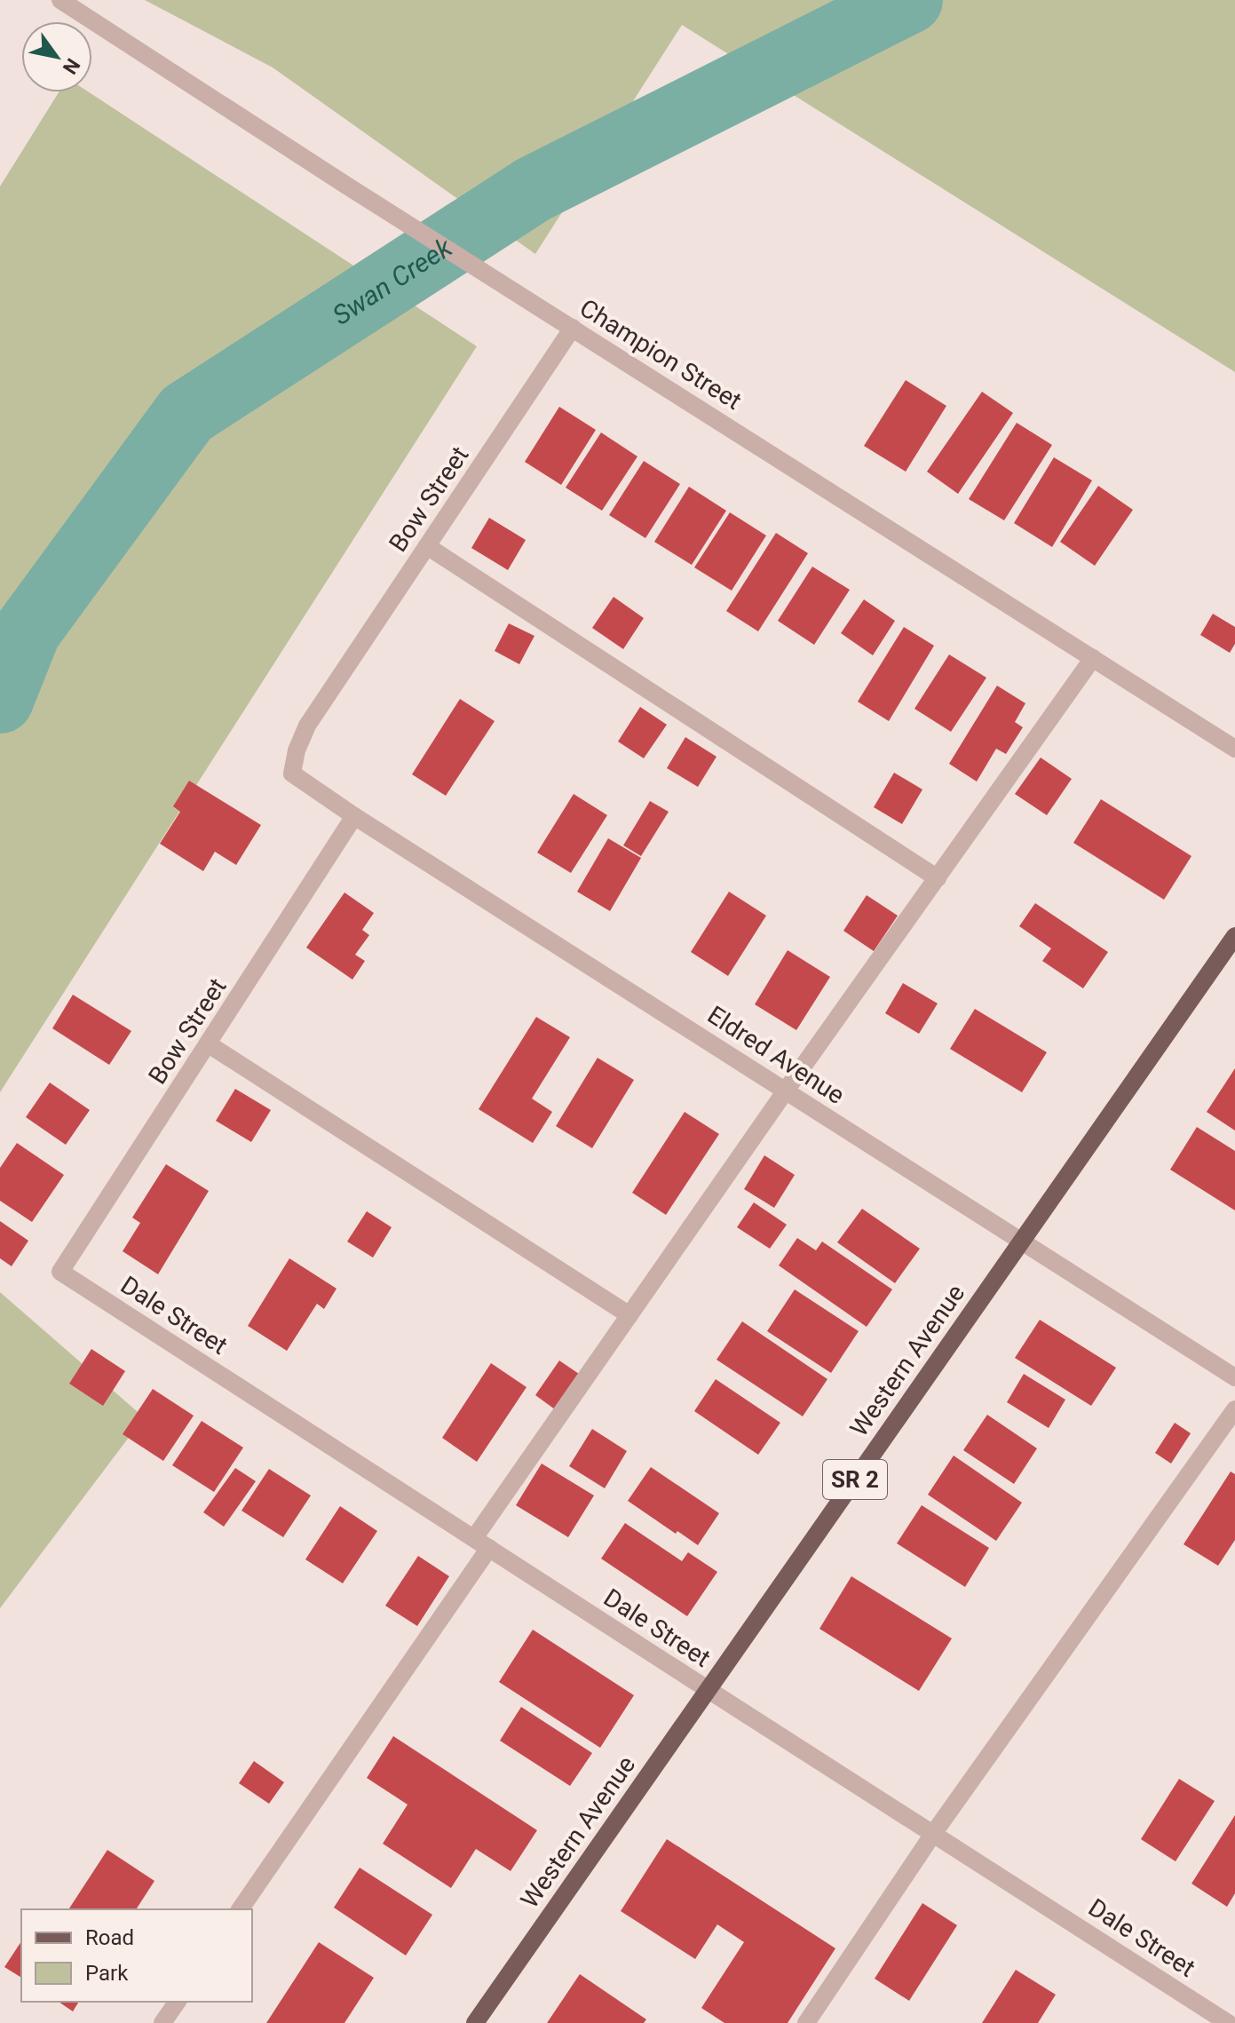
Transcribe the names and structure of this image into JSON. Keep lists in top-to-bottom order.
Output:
{
  "streets": {
    "main road": ["Western Avenue", "SR 2"],
    "street": [
      "Champion Street",
      "Bow Street",
      "Eldred Avenue",
      "Dale Street"
    ]
  },
  "crossings": [
    ["Champion Street", "Bow Street"],
    ["Bow Street", "Eldred Avenue"],
    ["Bow Street", "Dale Street"],
    ["Eldred Avenue", "Western Avenue"],
    ["Dale Street", "Western Avenue"]
  ],
  "water": ["Swan Creek"],
  "legend": ["Road", "Park"],
  "north": "bottom right"
}
